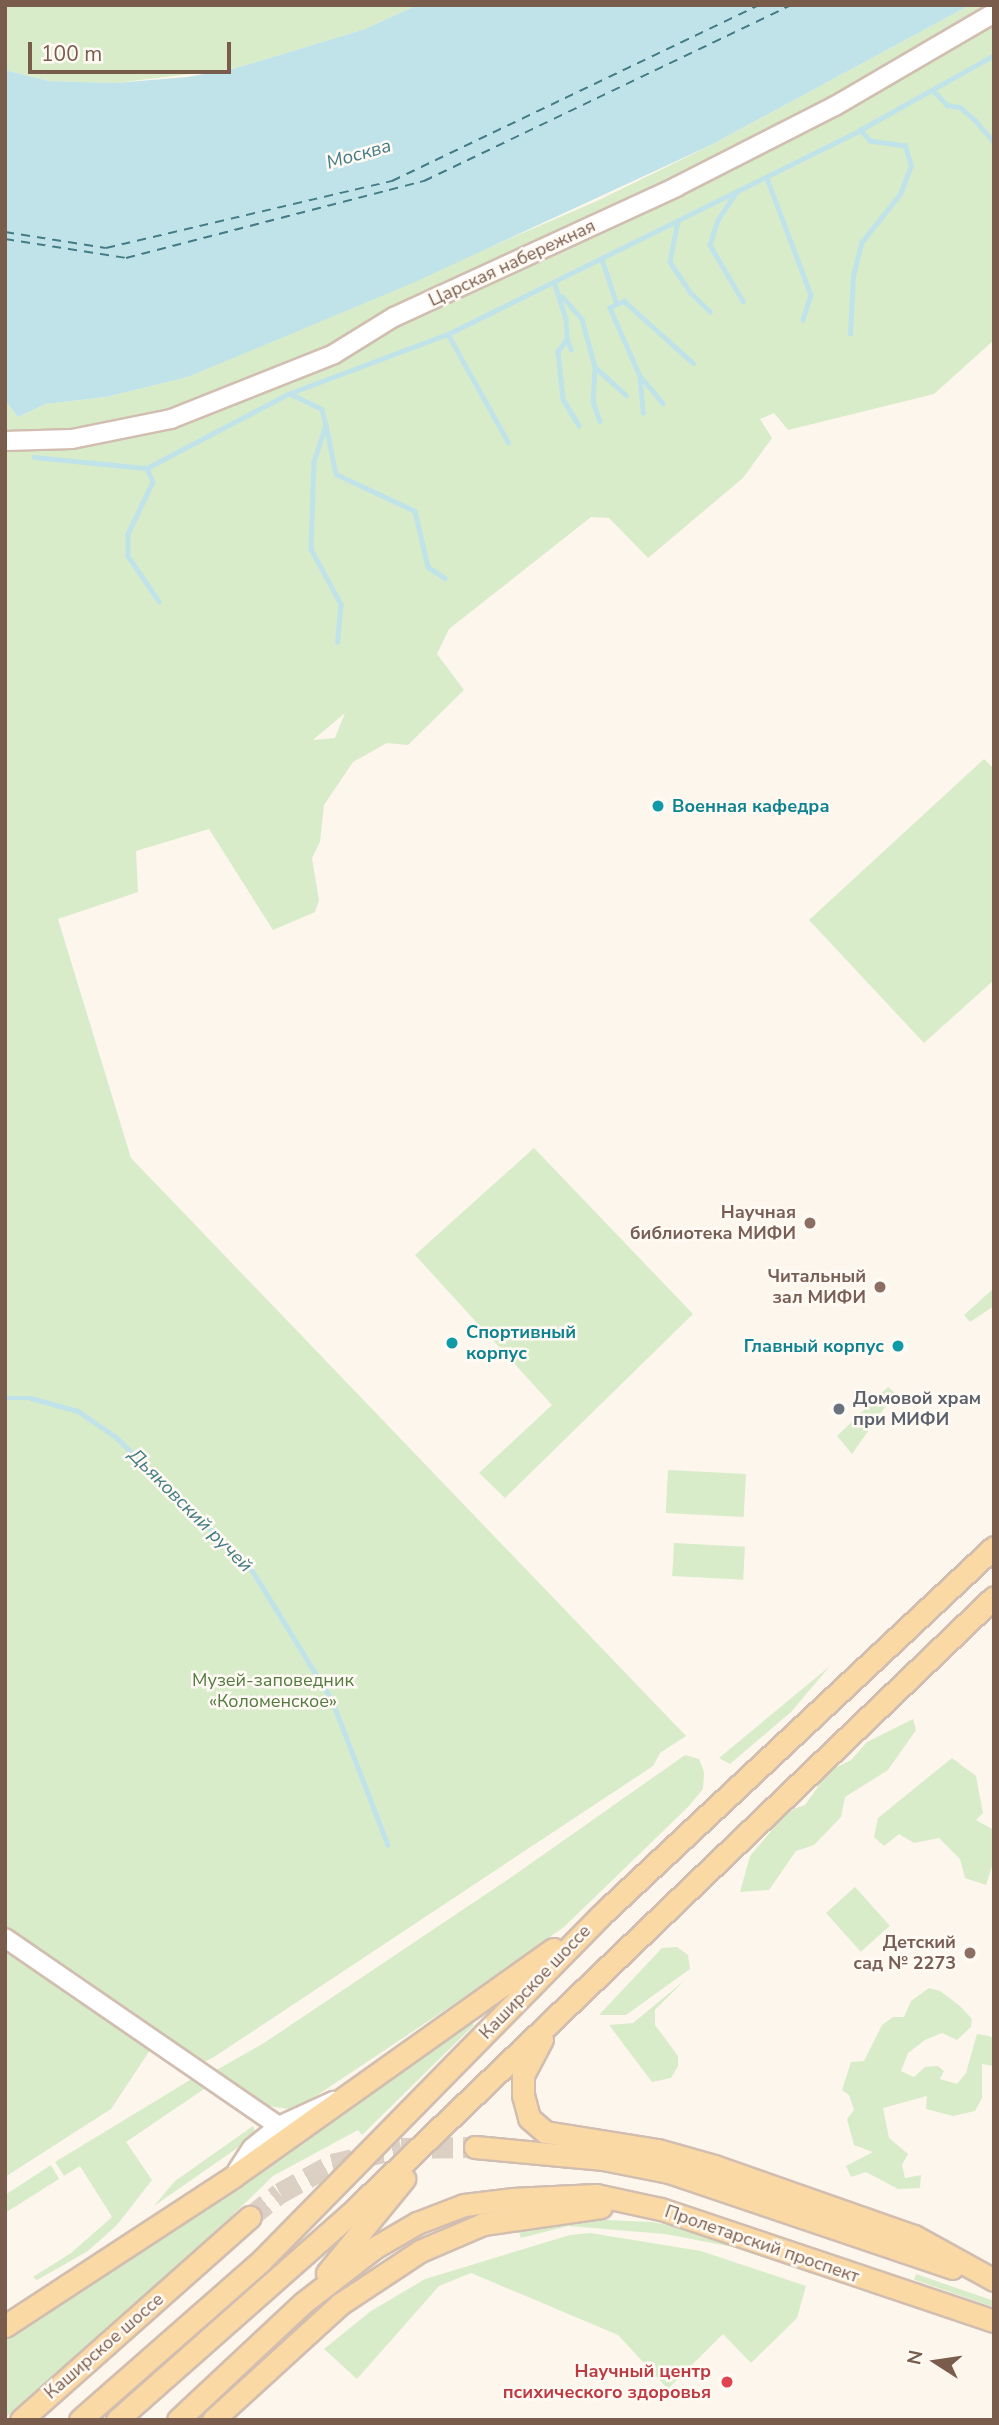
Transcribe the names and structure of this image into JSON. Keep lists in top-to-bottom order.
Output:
{
  "streets": {
    "main road": ["Каширское шоссе", "Пролетарский проспект"],
    "street": ["Царская набережная"]
  },
  "water": ["Москва", "Дьяковский ручей"],
  "parks": ["Музей-заповедник «Коломенское»"],
  "places": [
    "Военная кафедра",
    "Научная библиотека МИФИ",
    "Читальный зал МИФИ",
    "Спортивный корпус",
    "Главный корпус",
    "Домовой храм при МИФИ",
    "Детский сад № 2273",
    "Научный центр психического здоровья"
  ],
  "scale_bar": "100 m",
  "north": "left"
}
